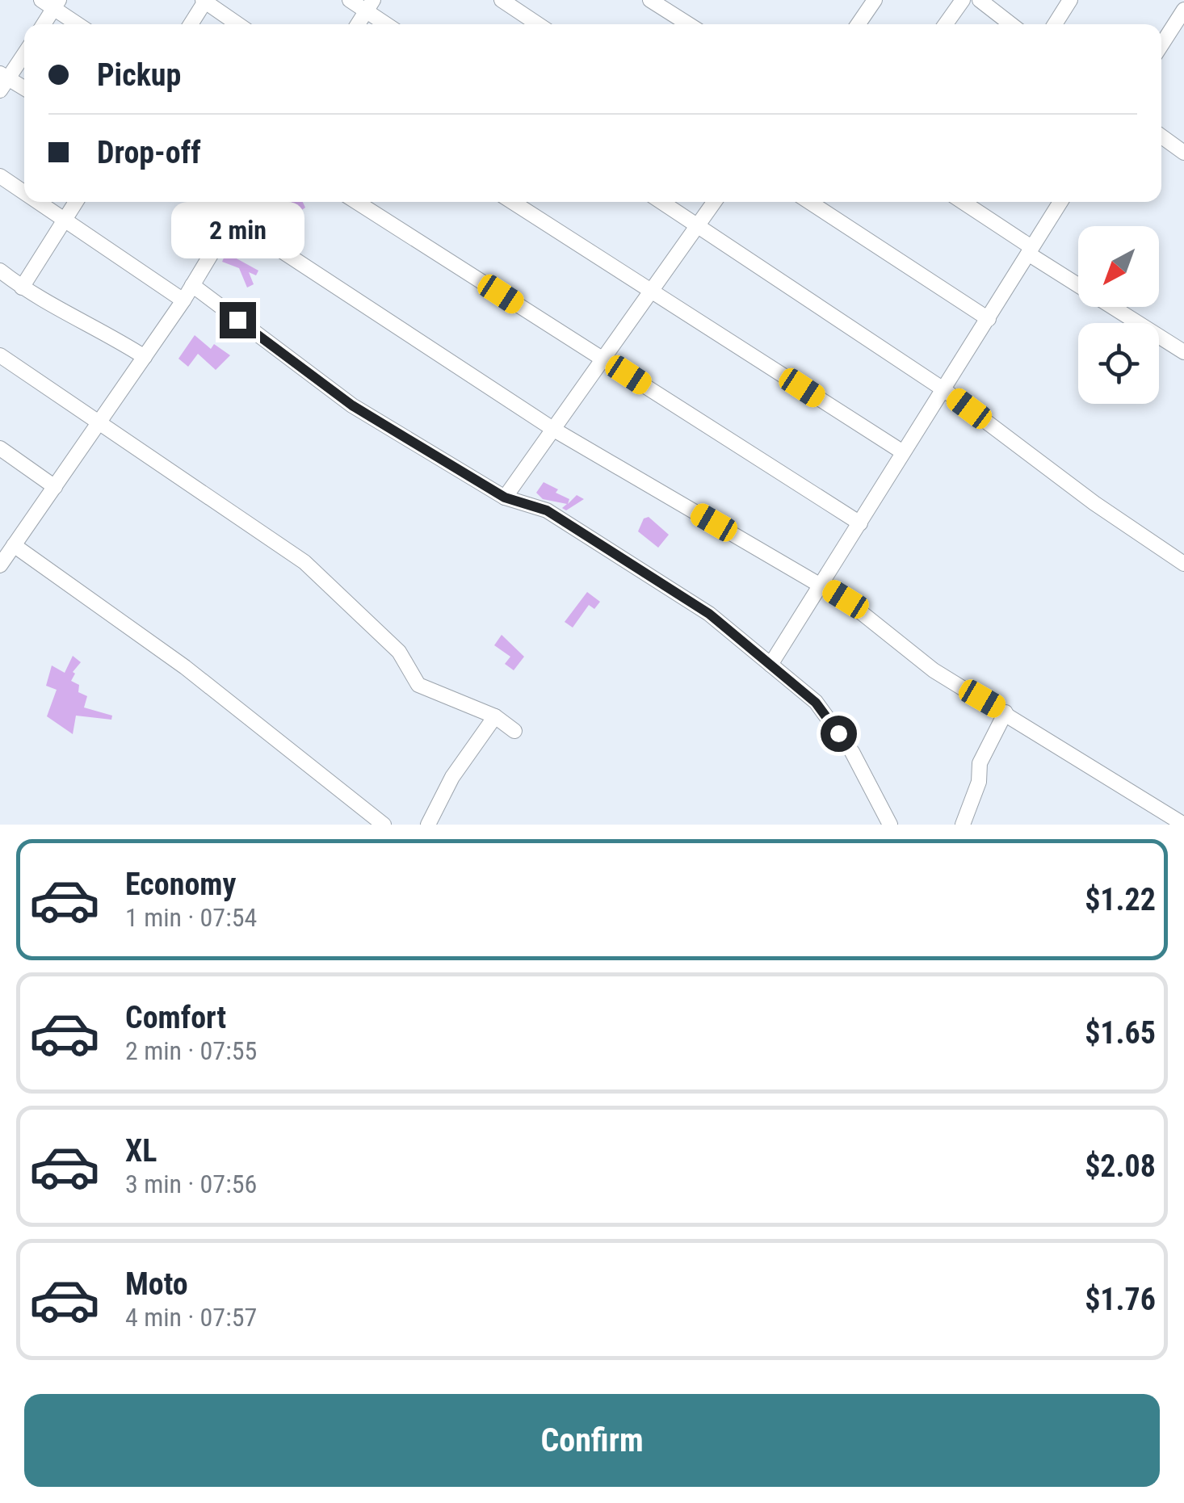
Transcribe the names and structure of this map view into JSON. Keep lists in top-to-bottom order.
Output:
{
  "north": "bottom left",
  "page": {
    "banner": ["Pickup", "Drop-off"],
    "bubble": "2 min",
    "list": [
      {
        "name": "Economy",
        "note": "1 min · 07:54",
        "value": "$1.22"
      },
      {
        "name": "Comfort",
        "note": "2 min · 07:55",
        "value": "$1.65"
      },
      {
        "name": "XL",
        "note": "3 min · 07:56",
        "value": "$2.08"
      },
      {
        "name": "Moto",
        "note": "4 min · 07:57",
        "value": "$1.76"
      }
    ],
    "buttons": "Confirm"
  }
}
